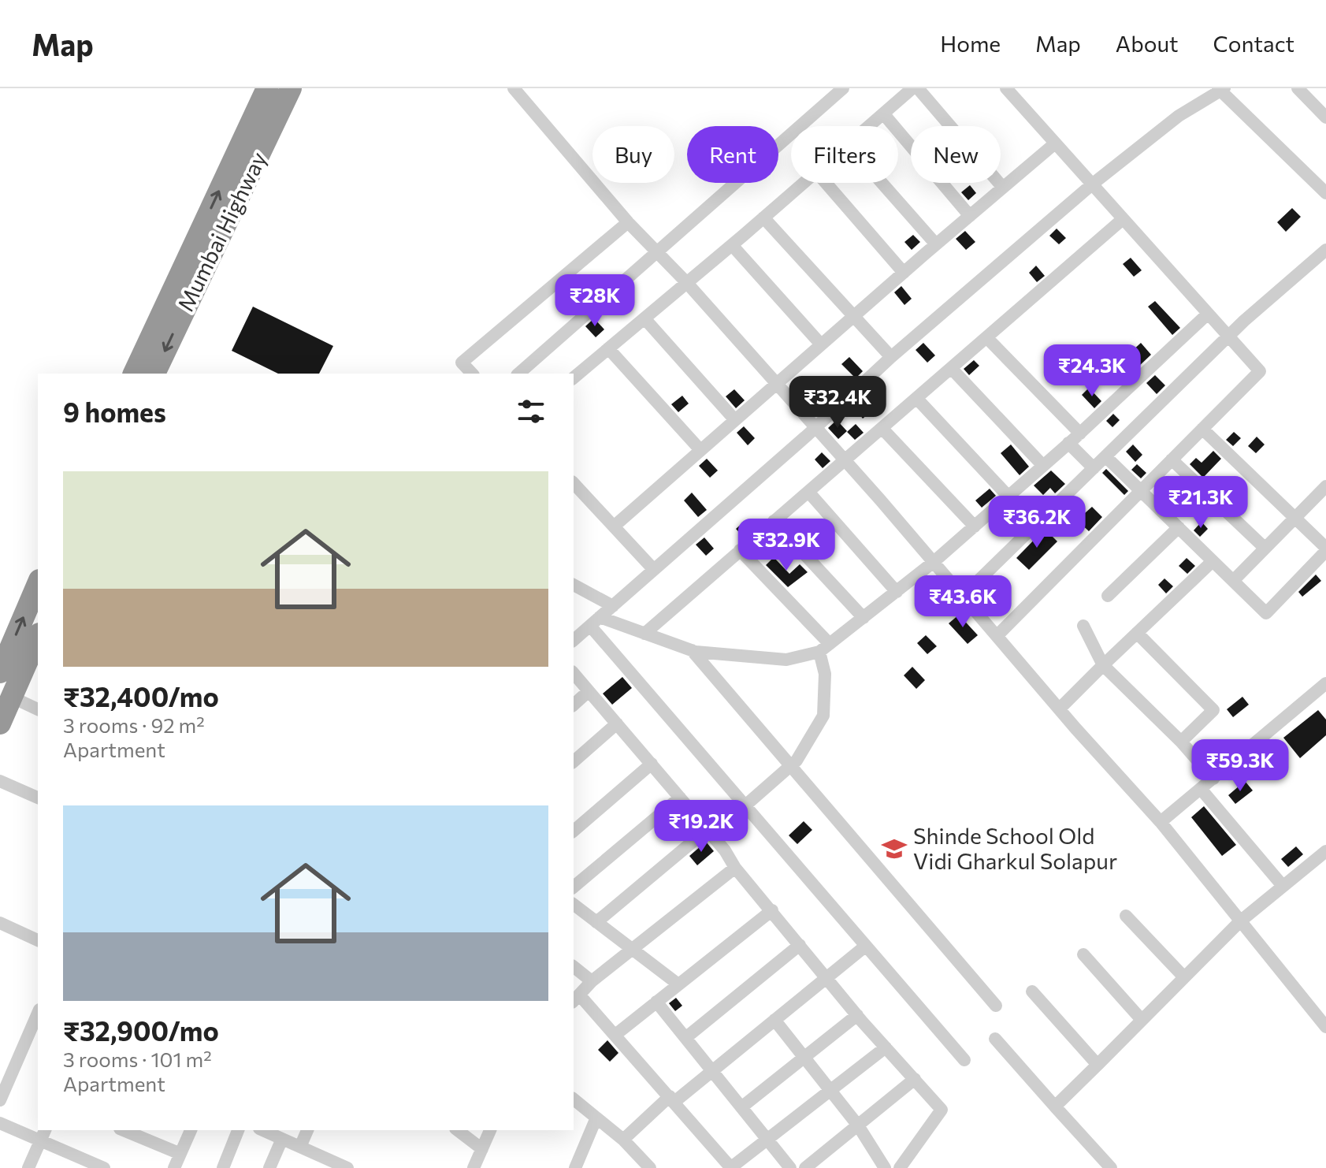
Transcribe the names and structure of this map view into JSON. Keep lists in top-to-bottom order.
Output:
{
  "streets": {
    "highway": ["Mumbai Highway"]
  },
  "places": {
    "school or university": ["Shinde School Old Vidi Gharkul Solapur"]
  },
  "page": {
    "header": "Map",
    "nav": [
      "Home",
      "Map",
      "About",
      "Contact"
    ],
    "chip": [
      "Buy",
      "Rent",
      "Filters",
      "New"
    ],
    "price": [
      "₹28K",
      "₹24.3K",
      "₹32.4K",
      "₹21.3K",
      "₹36.2K",
      "₹32.9K",
      "₹43.6K",
      "₹59.3K",
      "₹19.2K"
    ],
    "heading": "9 homes",
    "list": [
      {
        "name": "₹32,400/mo",
        "note": "3 rooms · 92 m² · Apartment"
      },
      {
        "name": "₹32,900/mo",
        "note": "3 rooms · 101 m² · Apartment"
      }
    ]
  }
}
